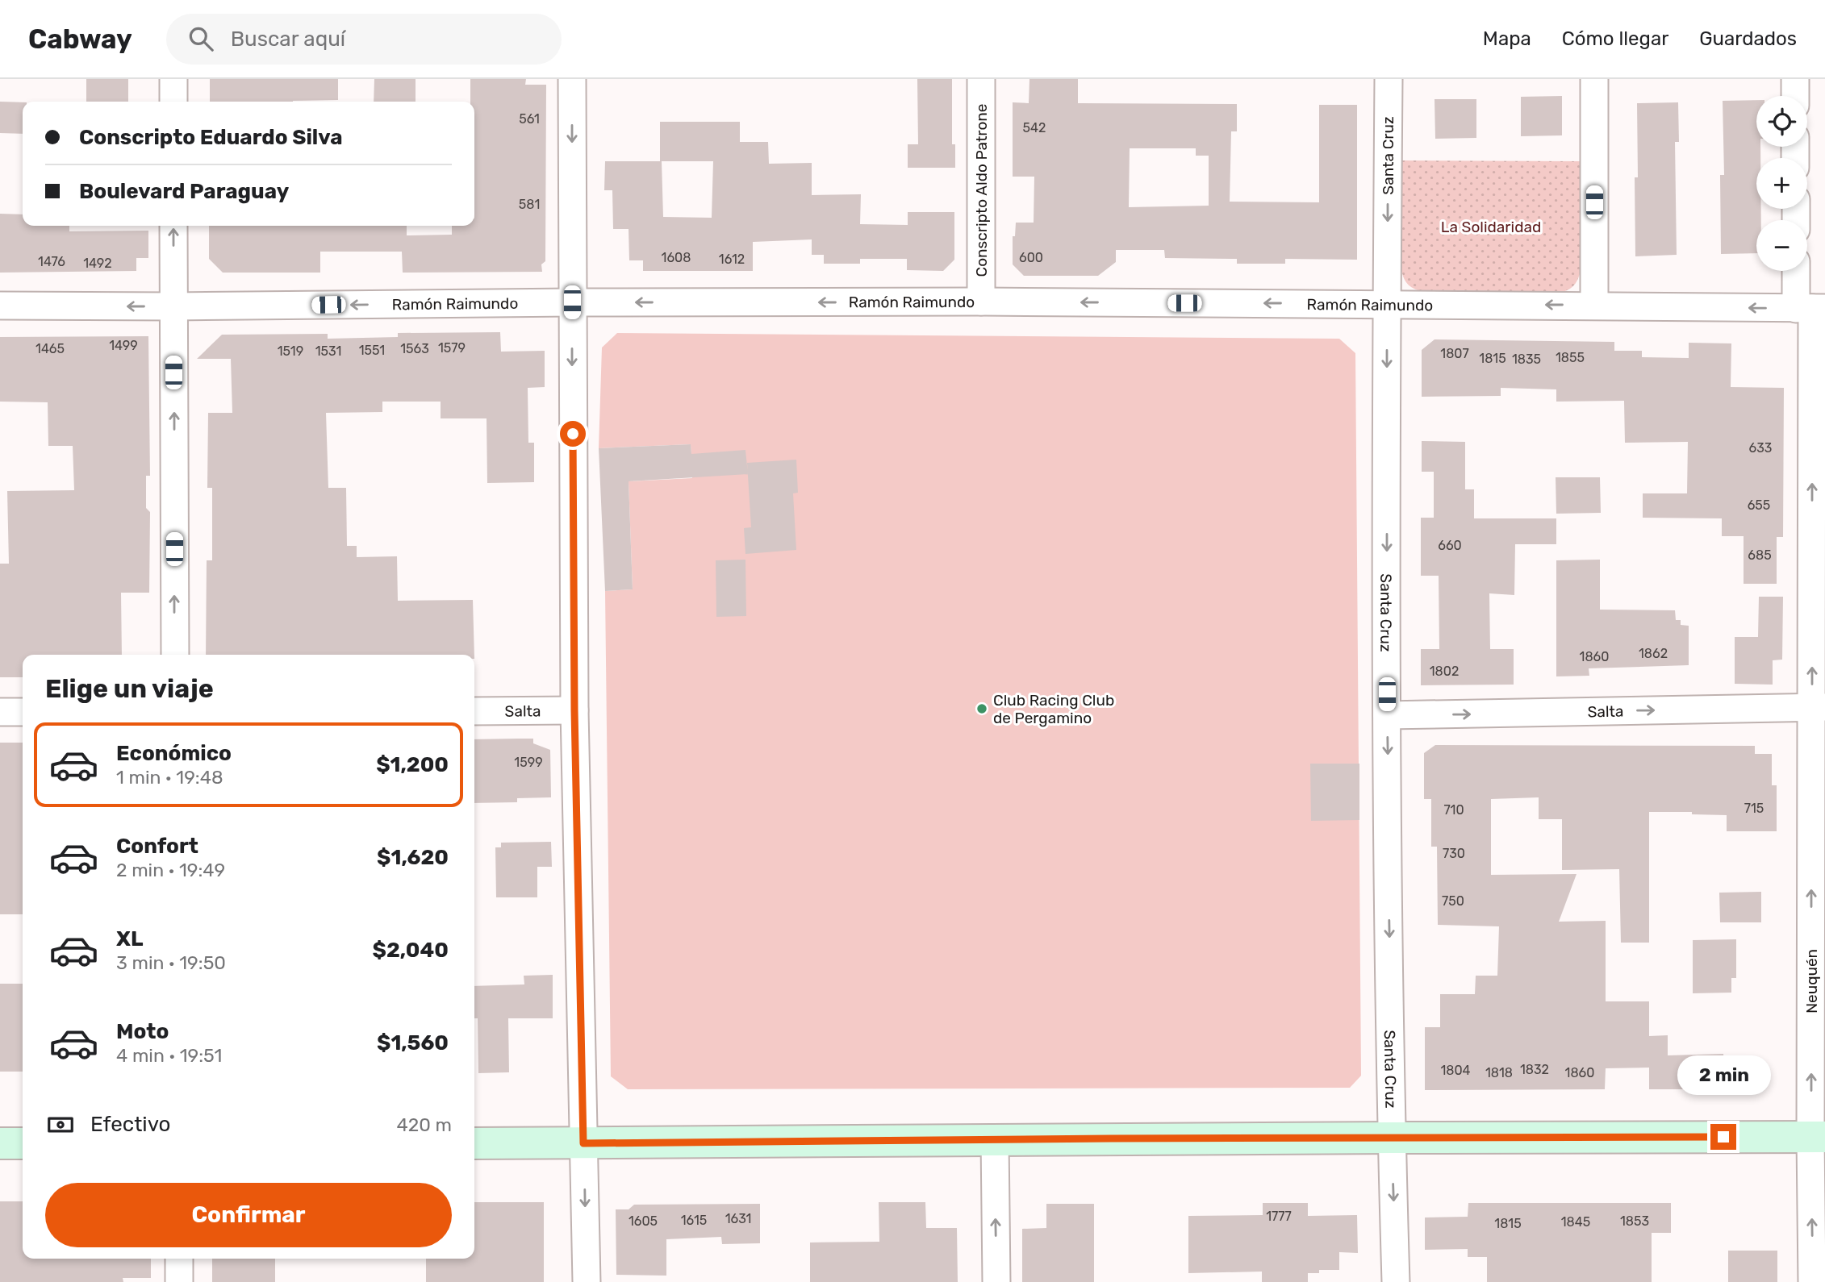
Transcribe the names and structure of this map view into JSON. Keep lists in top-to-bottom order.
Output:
{
  "streets": {
    "street": [
      "Santa Cruz",
      "Conscripto Aldo Patrone",
      "Ramón Raimundo",
      "Salta",
      "Neuquén"
    ]
  },
  "crossings": [
    ["Santa Cruz", "Ramón Raimundo"],
    ["Santa Cruz", "Salta"],
    ["Conscripto Aldo Patrone", "Ramón Raimundo"],
    ["Ramón Raimundo", "Neuquén"],
    ["Salta", "Neuquén"]
  ],
  "one_way": [
    "Santa Cruz",
    "Ramón Raimundo",
    "Salta",
    "Neuquén"
  ],
  "parks": ["La Solidaridad"],
  "places": ["Club Racing Club de Pergamino"],
  "house_numbers": [
    "561",
    "542",
    "581",
    "1608",
    "600",
    "1612",
    "1476",
    "1492",
    "1499",
    "1579",
    "1465",
    "1563",
    "1551",
    "1519",
    "1531",
    "1807",
    "1855",
    "1815",
    "1835",
    "633",
    "655",
    "660",
    "685",
    "1862",
    "1860",
    "1802",
    "1599",
    "715",
    "710",
    "730",
    "750",
    "1832",
    "1804",
    "1818",
    "1860",
    "1777",
    "1631",
    "1615",
    "1605",
    "1853",
    "1845",
    "1815"
  ],
  "page": {
    "header": "Cabway",
    "search": "Buscar aquí",
    "nav": ["Mapa", "Cómo llegar", "Guardados"],
    "map_buttons": ["+", "−"],
    "banner": ["Conscripto Eduardo Silva", "Boulevard Paraguay"],
    "heading": "Elige un viaje",
    "list": [
      {
        "name": "Económico",
        "note": "1 min · 19:48",
        "value": "$1,200"
      },
      {
        "name": "Confort",
        "note": "2 min · 19:49",
        "value": "$1,620"
      },
      {
        "name": "XL",
        "note": "3 min · 19:50",
        "value": "$2,040"
      },
      {
        "name": "Moto",
        "note": "4 min · 19:51",
        "value": "$1,560"
      }
    ],
    "bubble": "2 min",
    "pay": ["Efectivo", "420 m"],
    "buttons": "Confirmar"
  }
}
